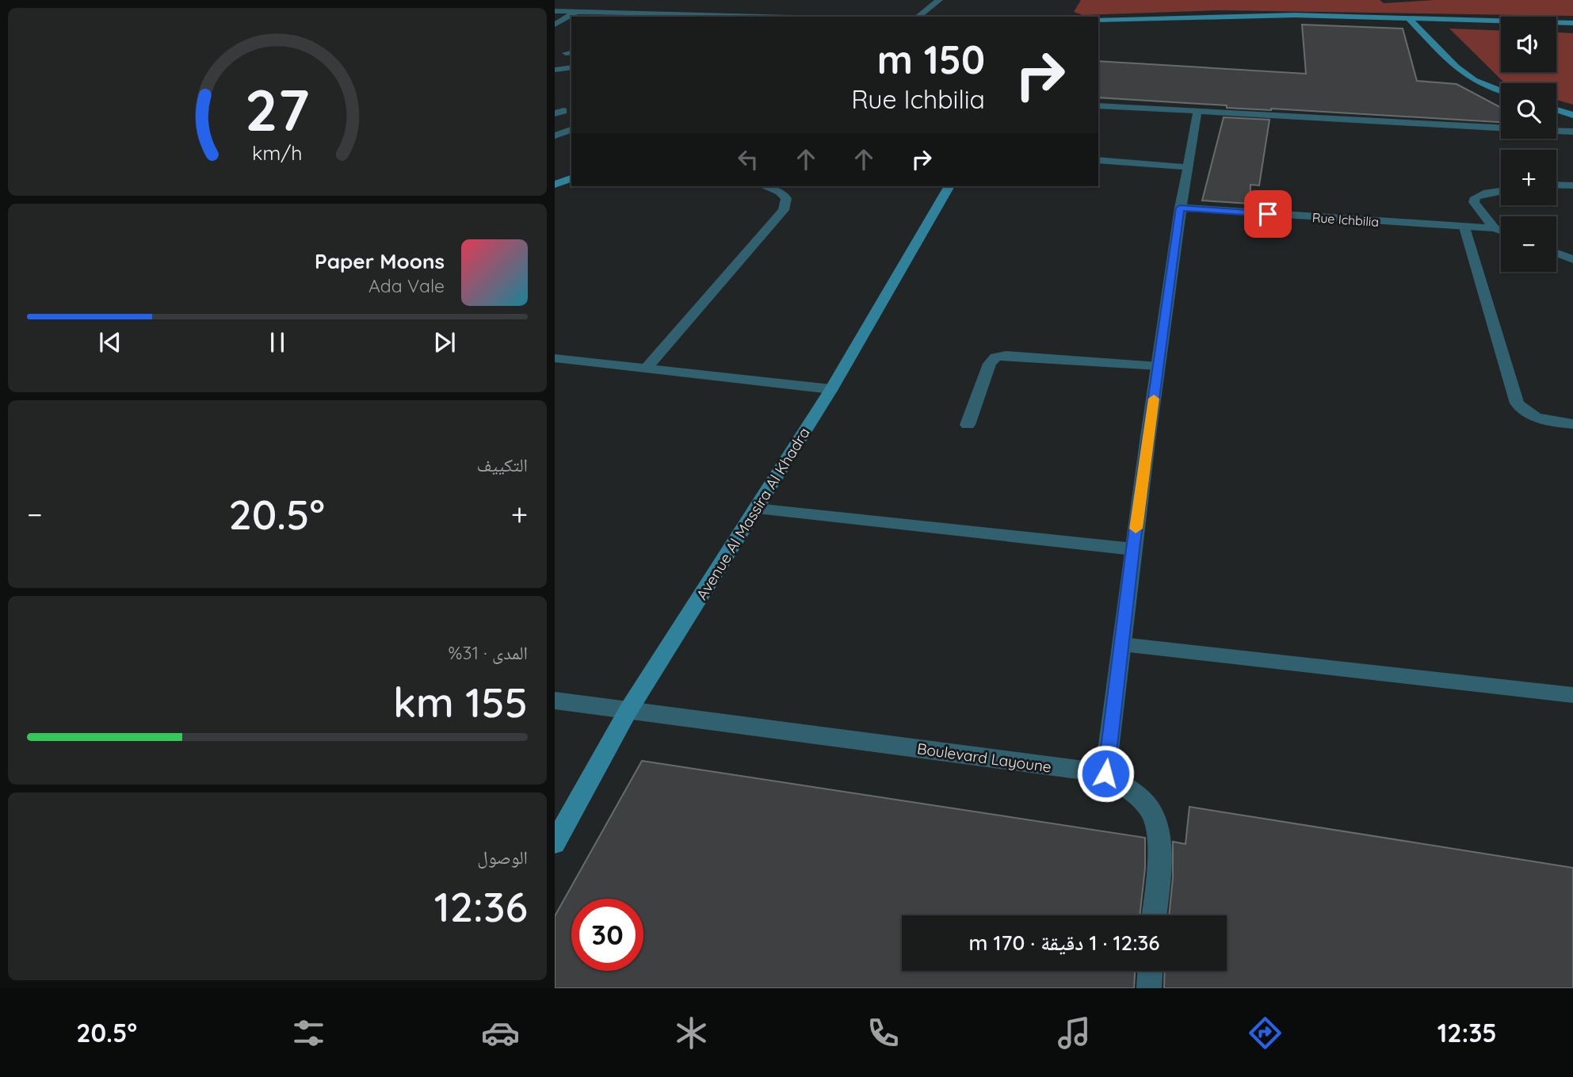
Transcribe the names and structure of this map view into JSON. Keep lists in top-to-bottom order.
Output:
{
  "streets": {
    "street": ["Rue Ichbilia", "Avenue Al Massira Al Khadra", "Boulevard Layoune"]
  },
  "crossings": [
    ["Avenue Al Massira Al Khadra", "Boulevard Layoune"]
  ],
  "page": {
    "map_buttons": ["+", "−"],
    "turn": ["150 m", "Rue Ichbilia"],
    "song": ["Paper Moons", "Ada Vale"],
    "tile": [
      "التكييف",
      ["المدى · 31%", "155 km"],
      ["الوصول", "12:36"]
    ],
    "heat": ["−", "20.5°", "+"],
    "limit": "30",
    "trip": "12:36 · 1 دقيقة · 170 m",
    "tabs": ["12:35", "20.5°"],
    "gauge": ["27", "km/h"]
  }
}
